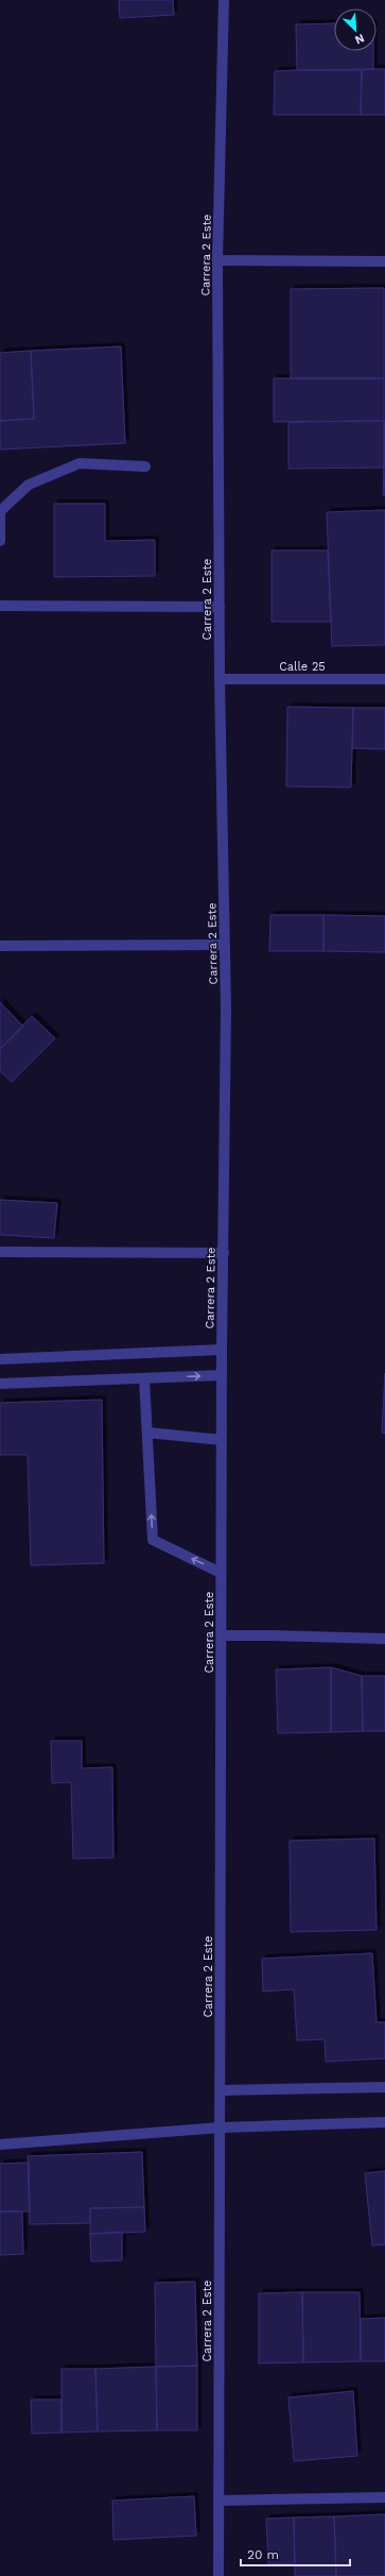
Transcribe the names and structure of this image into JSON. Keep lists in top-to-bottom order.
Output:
{
  "streets": {
    "street": ["Carrera 2 Este", "Calle 25"]
  },
  "crossings": [
    ["Carrera 2 Este", "Calle 25"]
  ],
  "scale_bar": "20 m",
  "north": "bottom right"
}
